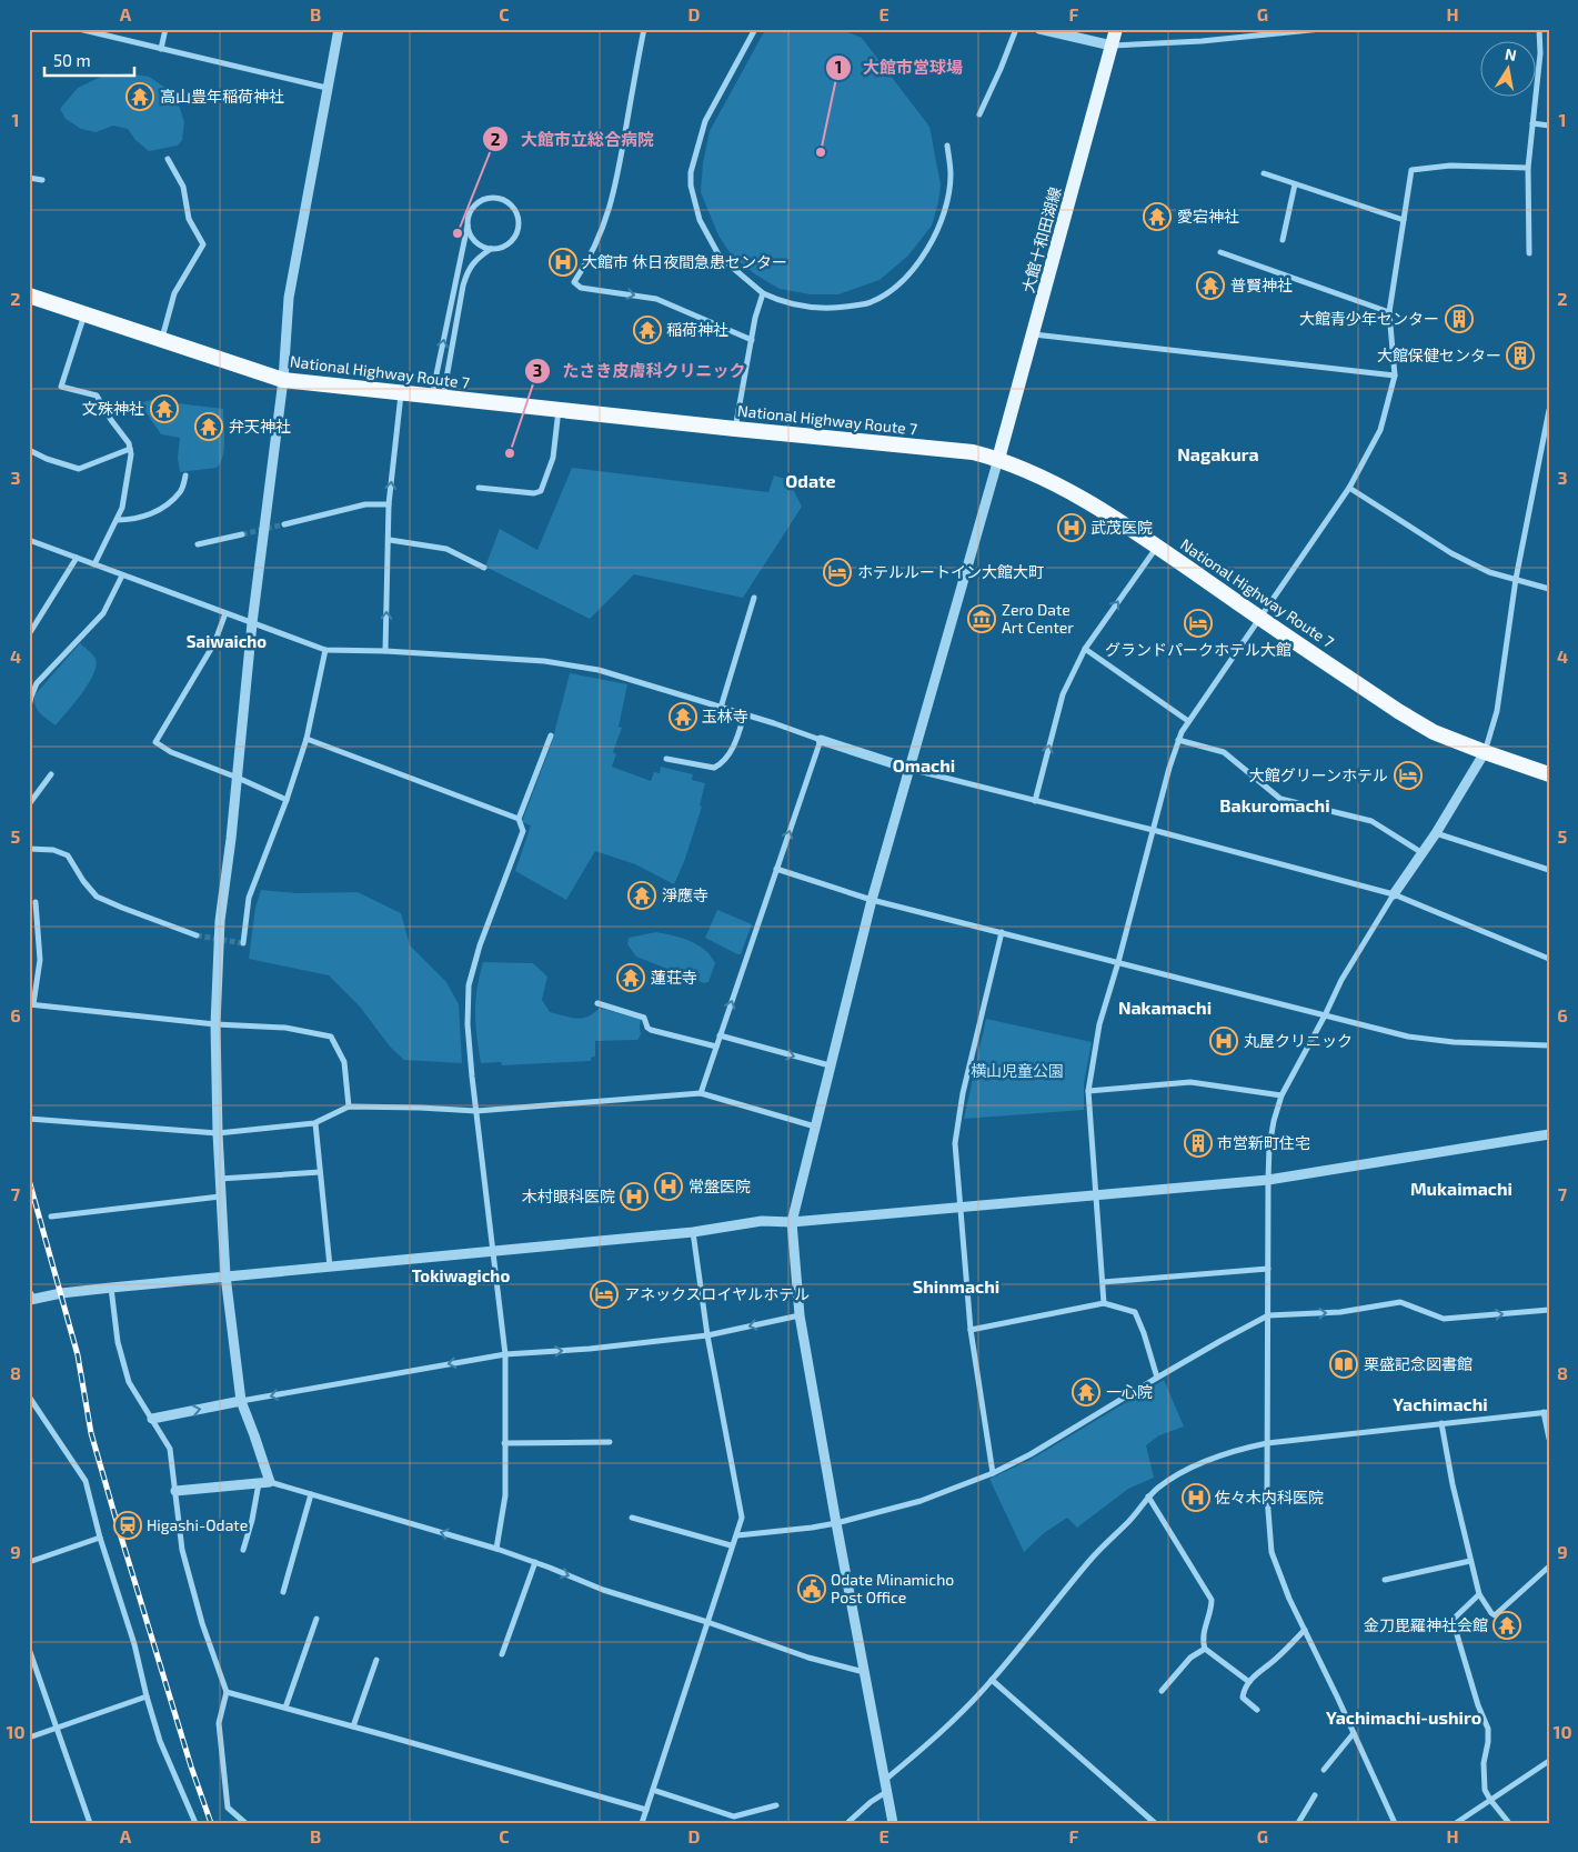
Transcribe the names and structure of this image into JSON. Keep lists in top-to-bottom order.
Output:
{
  "streets": {
    "highway": ["National Highway Route 7"],
    "main road": ["大館十和田湖線"]
  },
  "crossings": [
    ["大館十和田湖線", "National Highway Route 7"]
  ],
  "districts": [
    "Nagakura",
    "Odate",
    "Saiwaicho",
    "Omachi",
    "Bakuromachi",
    "Nakamachi",
    "Mukaimachi",
    "Tokiwagicho",
    "Shinmachi",
    "Yachimachi",
    "Yachimachi-ushiro"
  ],
  "parks": ["横山児童公園"],
  "places": {
    "temple": [
      "高山豊年稲荷神社",
      "愛宕神社",
      "普賢神社",
      "稲荷神社",
      "文殊神社",
      "弁天神社",
      "玉林寺",
      "淨應寺",
      "蓮荘寺",
      "一心院",
      "金刀毘羅神社会館"
    ],
    "other": ["大館市営球場", "大館市立総合病院", "たさき皮膚科クリニック"],
    "hospital": [
      "大館市 休日夜間急患センター",
      "武茂医院",
      "丸屋クリニック",
      "常盤医院",
      "木村眼科医院",
      "佐々木内科医院"
    ],
    "building": ["大館青少年センター", "大館保健センター", "市営新町住宅"],
    "hotel": [
      "ホテルルートイン大館大町",
      "グランドパークホテル大館",
      "大館グリーンホテル",
      "アネックスロイヤルホテル"
    ],
    "museum": ["Zero Date Art Center"],
    "library": ["栗盛記念図書館"],
    "station": ["Higashi-Odate"],
    "public building": ["Odate Minamicho Post Office"]
  },
  "scale_bar": "50 m",
  "north": "top",
  "grid": {
    "columns": [
      "A",
      "B",
      "C",
      "D",
      "E",
      "F",
      "G",
      "H"
    ],
    "rows": [
      "1",
      "2",
      "3",
      "4",
      "5",
      "6",
      "7",
      "8",
      "9",
      "10"
    ]
  }
}
